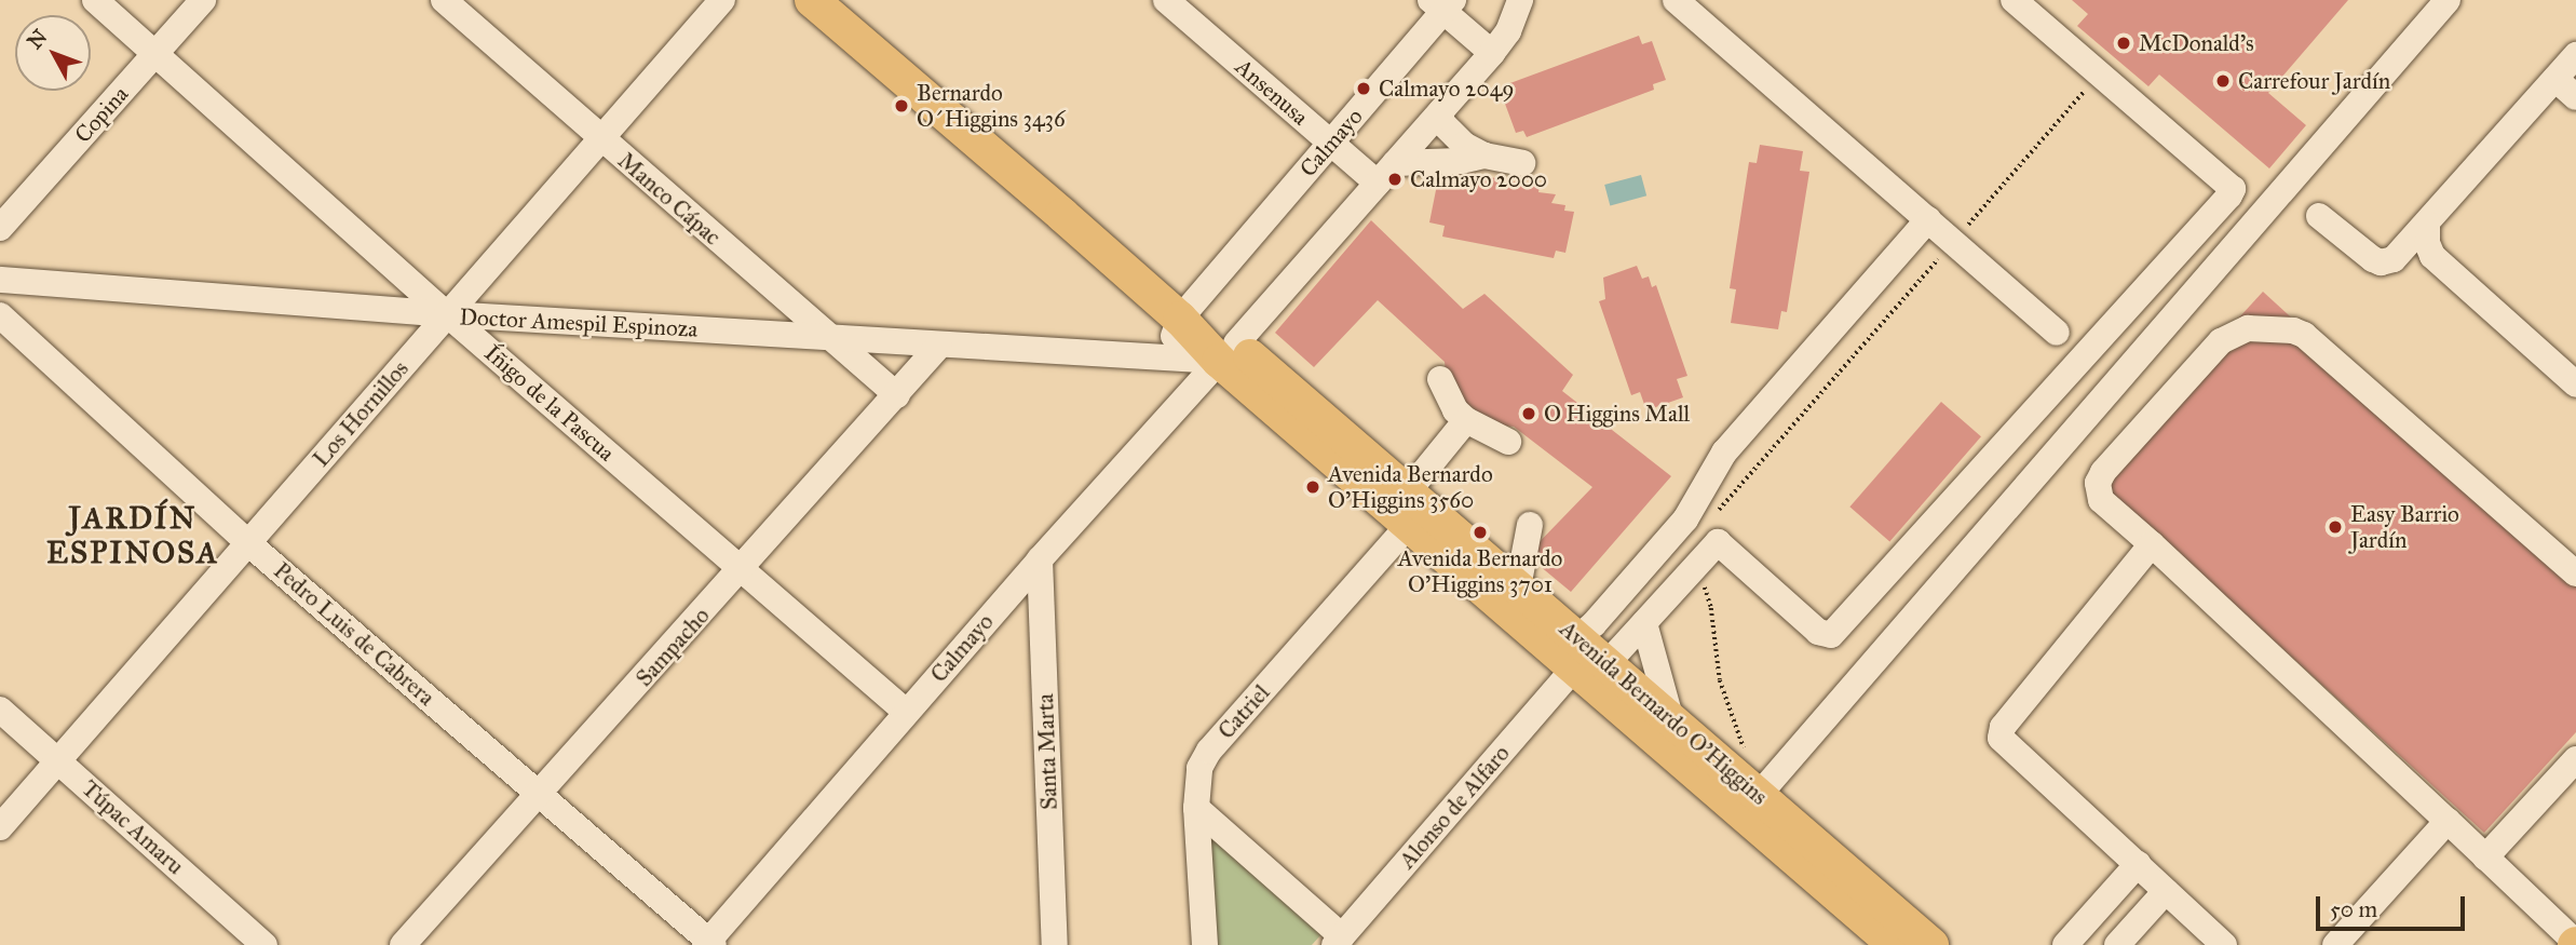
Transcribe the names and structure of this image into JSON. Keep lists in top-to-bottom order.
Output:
{
  "streets": {
    "main road": ["Avenida Bernardo O'Higgins"],
    "street": [
      "Ansenusa",
      "Copina",
      "Calmayo",
      "Manco Cápac",
      "Doctor Amespil Espinoza",
      "Íñigo de la Pascua",
      "Los Hornillos",
      "Pedro Luis de Cabrera",
      "Sampacho",
      "Catriel",
      "Santa Marta",
      "Alonso de Alfaro",
      "Túpac Amaru"
    ]
  },
  "crossings": [
    ["Ansenusa", "Calmayo"],
    ["Copina", "Íñigo de la Pascua"],
    ["Calmayo", "Doctor Amespil Espinoza"],
    ["Calmayo", "Íñigo de la Pascua"],
    ["Calmayo", "Pedro Luis de Cabrera"],
    ["Calmayo", "Avenida Bernardo O'Higgins"],
    ["Calmayo", "Santa Marta"],
    ["Manco Cápac", "Doctor Amespil Espinoza"],
    ["Manco Cápac", "Los Hornillos"],
    ["Manco Cápac", "Sampacho"],
    ["Doctor Amespil Espinoza", "Íñigo de la Pascua"],
    ["Doctor Amespil Espinoza", "Los Hornillos"],
    ["Doctor Amespil Espinoza", "Sampacho"],
    ["Doctor Amespil Espinoza", "Avenida Bernardo O'Higgins"],
    ["Íñigo de la Pascua", "Los Hornillos"],
    ["Íñigo de la Pascua", "Sampacho"],
    ["Los Hornillos", "Pedro Luis de Cabrera"],
    ["Los Hornillos", "Túpac Amaru"],
    ["Pedro Luis de Cabrera", "Sampacho"],
    ["Catriel", "Avenida Bernardo O'Higgins"],
    ["Avenida Bernardo O'Higgins", "Alonso de Alfaro"]
  ],
  "districts": ["JARDÍN ESPINOSA"],
  "places": [
    "McDonald's",
    "Carrefour Jardín",
    "Calmayo 2049",
    "Bernardo O´Higgins 3436",
    "Calmayo 2000",
    "O Higgins Mall",
    "Avenida Bernardo O'Higgins 3560",
    "Easy Barrio Jardín",
    "Avenida Bernardo O'Higgins 3701"
  ],
  "scale_bar": "50 m",
  "north": "top left"
}
